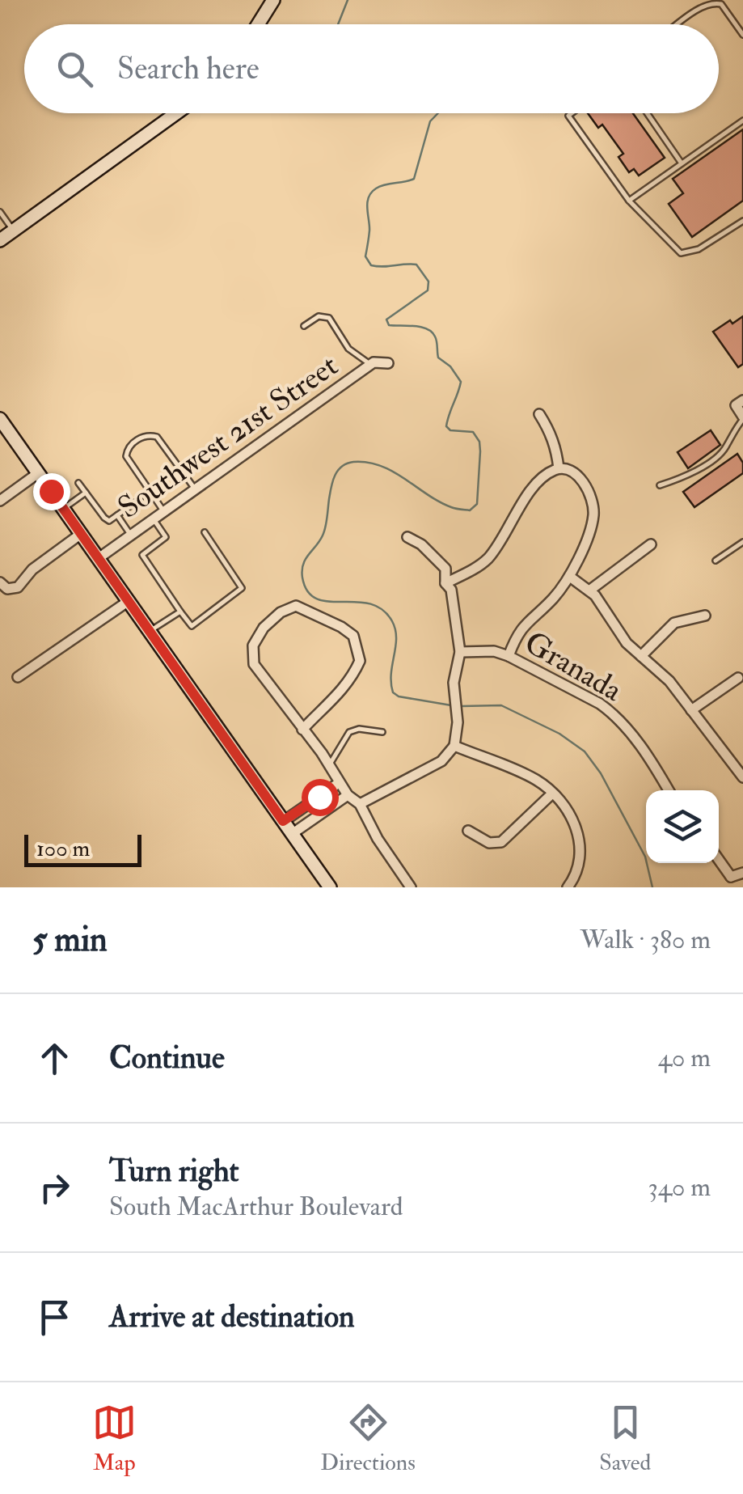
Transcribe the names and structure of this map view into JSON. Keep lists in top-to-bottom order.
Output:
{
  "streets": {
    "street": ["Southwest 21st Street", "Granada"]
  },
  "scale_bar": "100 m",
  "page": {
    "search": "Search here",
    "scale": "100 m",
    "heading": ["5 min", "Walk · 380 m"],
    "list": [
      ["Continue", "40 m"],
      ["Turn right", "South MacArthur Boulevard", "340 m"],
      "Arrive at destination"
    ],
    "nav": ["Map", "Directions", "Saved"]
  }
}
